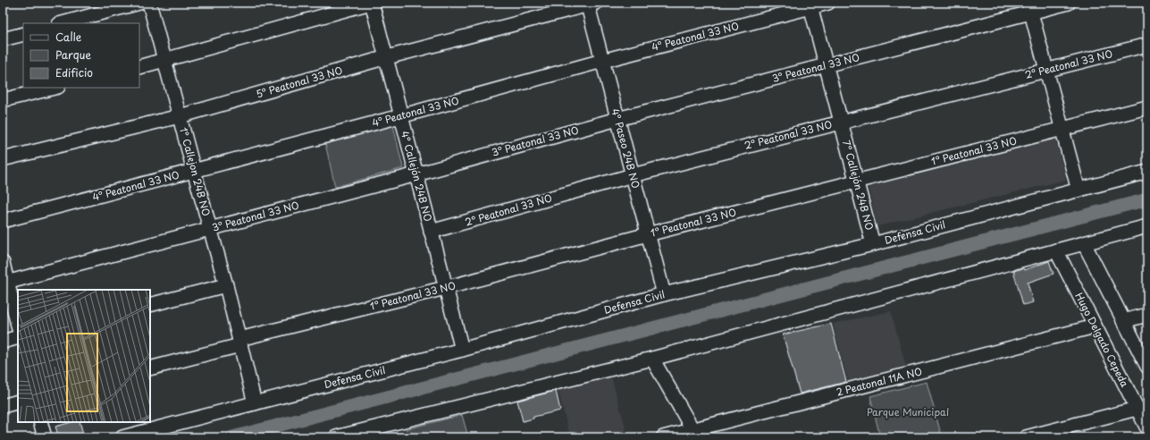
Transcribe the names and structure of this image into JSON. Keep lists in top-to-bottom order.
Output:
{
  "streets": {
    "street": [
      "4° Peatonal 33 NO",
      "2° Peatonal 33 NO",
      "3° Peatonal 33 NO",
      "5° Peatonal 33 NO",
      "4° Paseo 24B NO",
      "1° Peatonal 33 NO",
      "1° Callejon 24B NO",
      "4° Callejón 24B NO",
      "7° Callejón 24B NO",
      "Defensa Civil",
      "Hugo Delgado Cepeda",
      "2 Peatonal 11A NO"
    ]
  },
  "crossings": [
    ["4° Peatonal 33 NO", "4° Paseo 24B NO"],
    ["4° Peatonal 33 NO", "1° Callejon 24B NO"],
    ["4° Peatonal 33 NO", "4° Callejón 24B NO"],
    ["4° Peatonal 33 NO", "7° Callejón 24B NO"],
    ["2° Peatonal 33 NO", "4° Paseo 24B NO"],
    ["2° Peatonal 33 NO", "4° Callejón 24B NO"],
    ["2° Peatonal 33 NO", "7° Callejón 24B NO"],
    ["3° Peatonal 33 NO", "4° Paseo 24B NO"],
    ["3° Peatonal 33 NO", "1° Callejon 24B NO"],
    ["3° Peatonal 33 NO", "4° Callejón 24B NO"],
    ["3° Peatonal 33 NO", "7° Callejón 24B NO"],
    ["5° Peatonal 33 NO", "4° Paseo 24B NO"],
    ["5° Peatonal 33 NO", "1° Callejon 24B NO"],
    ["5° Peatonal 33 NO", "4° Callejón 24B NO"],
    ["4° Paseo 24B NO", "1° Peatonal 33 NO"],
    ["4° Paseo 24B NO", "Defensa Civil"],
    ["1° Peatonal 33 NO", "1° Callejon 24B NO"],
    ["1° Peatonal 33 NO", "4° Callejón 24B NO"],
    ["1° Peatonal 33 NO", "7° Callejón 24B NO"],
    ["1° Callejon 24B NO", "Defensa Civil"],
    ["4° Callejón 24B NO", "Defensa Civil"],
    ["7° Callejón 24B NO", "Defensa Civil"],
    ["Hugo Delgado Cepeda", "2 Peatonal 11A NO"]
  ],
  "parks": ["Parque Municipal"],
  "legend": ["Calle", "Parque", "Edificio"]
}
